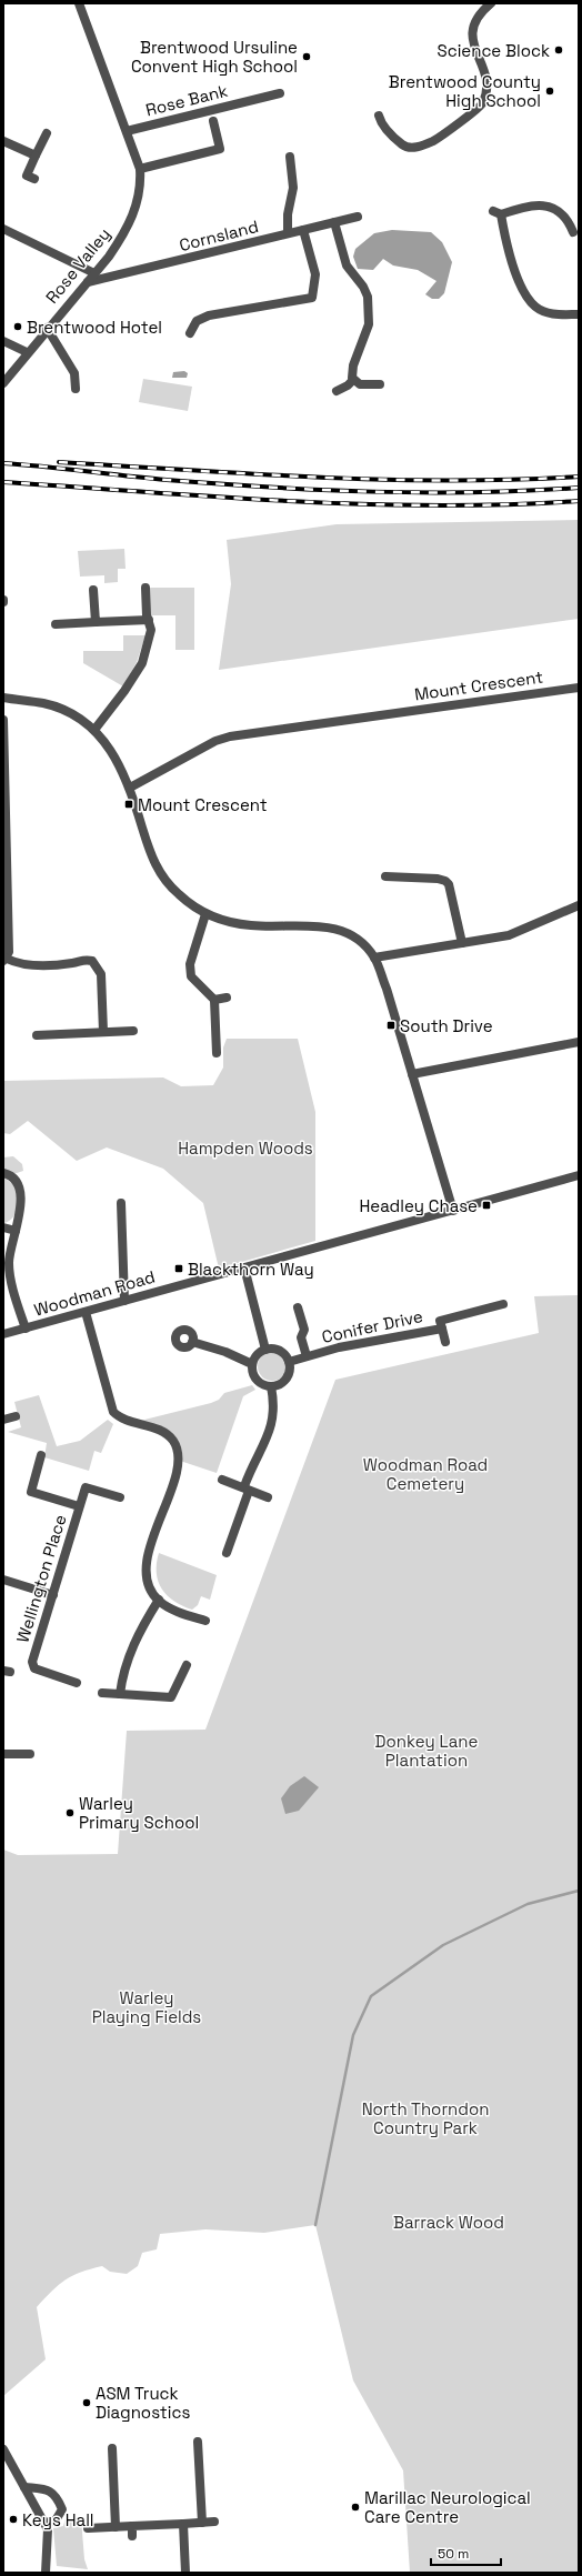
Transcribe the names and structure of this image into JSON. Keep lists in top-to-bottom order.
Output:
{
  "streets": {
    "street": [
      "Rose Bank",
      "Cornsland",
      "Rose Valley",
      "Mount Crescent",
      "Woodman Road",
      "Conifer Drive",
      "Wellington Place"
    ]
  },
  "crossings": [
    ["Rose Bank", "Rose Valley"],
    ["Cornsland", "Rose Valley"]
  ],
  "parks": [
    "Hampden Woods",
    "Woodman Road Cemetery",
    "Donkey Lane Plantation",
    "Warley Playing Fields",
    "North Thorndon Country Park",
    "Barrack Wood"
  ],
  "places": {
    "other": [
      "Science Block",
      "Brentwood Ursuline Convent High School",
      "Brentwood County High School",
      "Brentwood Hotel",
      "Warley Primary School",
      "ASM Truck Diagnostics",
      "Marillac Neurological Care Centre",
      "Keys Hall"
    ],
    "transit": [
      "Mount Crescent",
      "South Drive",
      "Headley Chase",
      "Blackthorn Way"
    ]
  },
  "scale_bar": "50 m"
}
